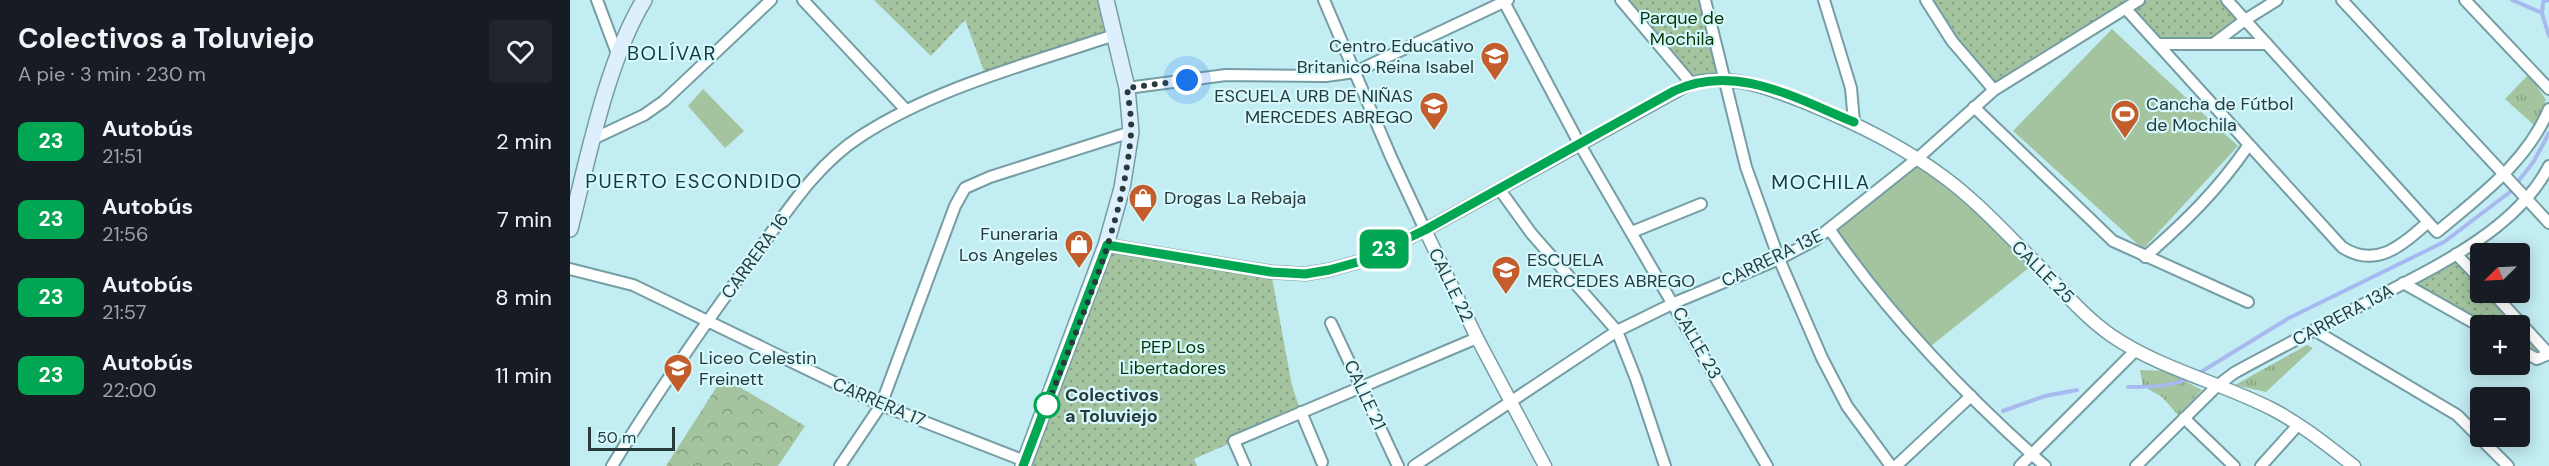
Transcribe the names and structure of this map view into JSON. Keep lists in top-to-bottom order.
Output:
{
  "streets": {
    "street": [
      "CARRERA 16",
      "CARRERA 13E",
      "CALLE 25",
      "CALLE 22",
      "CARRERA 13A",
      "CALLE 23",
      "CALLE 21",
      "CARRERA 17"
    ]
  },
  "crossings": [
    ["CARRERA 16", "CARRERA 17"],
    ["CARRERA 13E", "CALLE 25"],
    ["CARRERA 13E", "CALLE 22"],
    ["CARRERA 13E", "CALLE 23"],
    ["CALLE 25", "CARRERA 13A"]
  ],
  "districts": ["BOLÍVAR", "PUERTO ESCONDIDO", "MOCHILA"],
  "parks": ["Parque de Mochila", "PEP Los Libertadores"],
  "places": {
    "school or university": [
      "Centro Educativo Britanico Reina Isabel",
      "ESCUELA URB DE NIÑAS MERCEDES ABREGO",
      "ESCUELA MERCEDES ABREGO",
      "Liceo Celestin Freinett"
    ],
    "sports": ["Cancha de Fútbol de Mochila"],
    "shop": ["Drogas La Rebaja", "Funeraria Los Angeles"],
    "other": ["Colectivos a Toluviejo"]
  },
  "lines": ["bus line 23"],
  "scale_bar": "50 m",
  "north": "bottom left",
  "page": {
    "heading": ["Colectivos a Toluviejo", "A pie · 3 min · 230 m"],
    "on_map": "23",
    "list": [
      {
        "mark": "23",
        "name": "Autobús",
        "note": "21:51",
        "value": "2 min"
      },
      {
        "mark": "23",
        "name": "Autobús",
        "note": "21:56",
        "value": "7 min"
      },
      {
        "mark": "23",
        "name": "Autobús",
        "note": "21:57",
        "value": "8 min"
      },
      {
        "mark": "23",
        "name": "Autobús",
        "note": "22:00",
        "value": "11 min"
      }
    ],
    "map_buttons": ["+", "−"],
    "scale": "50 m"
  }
}
